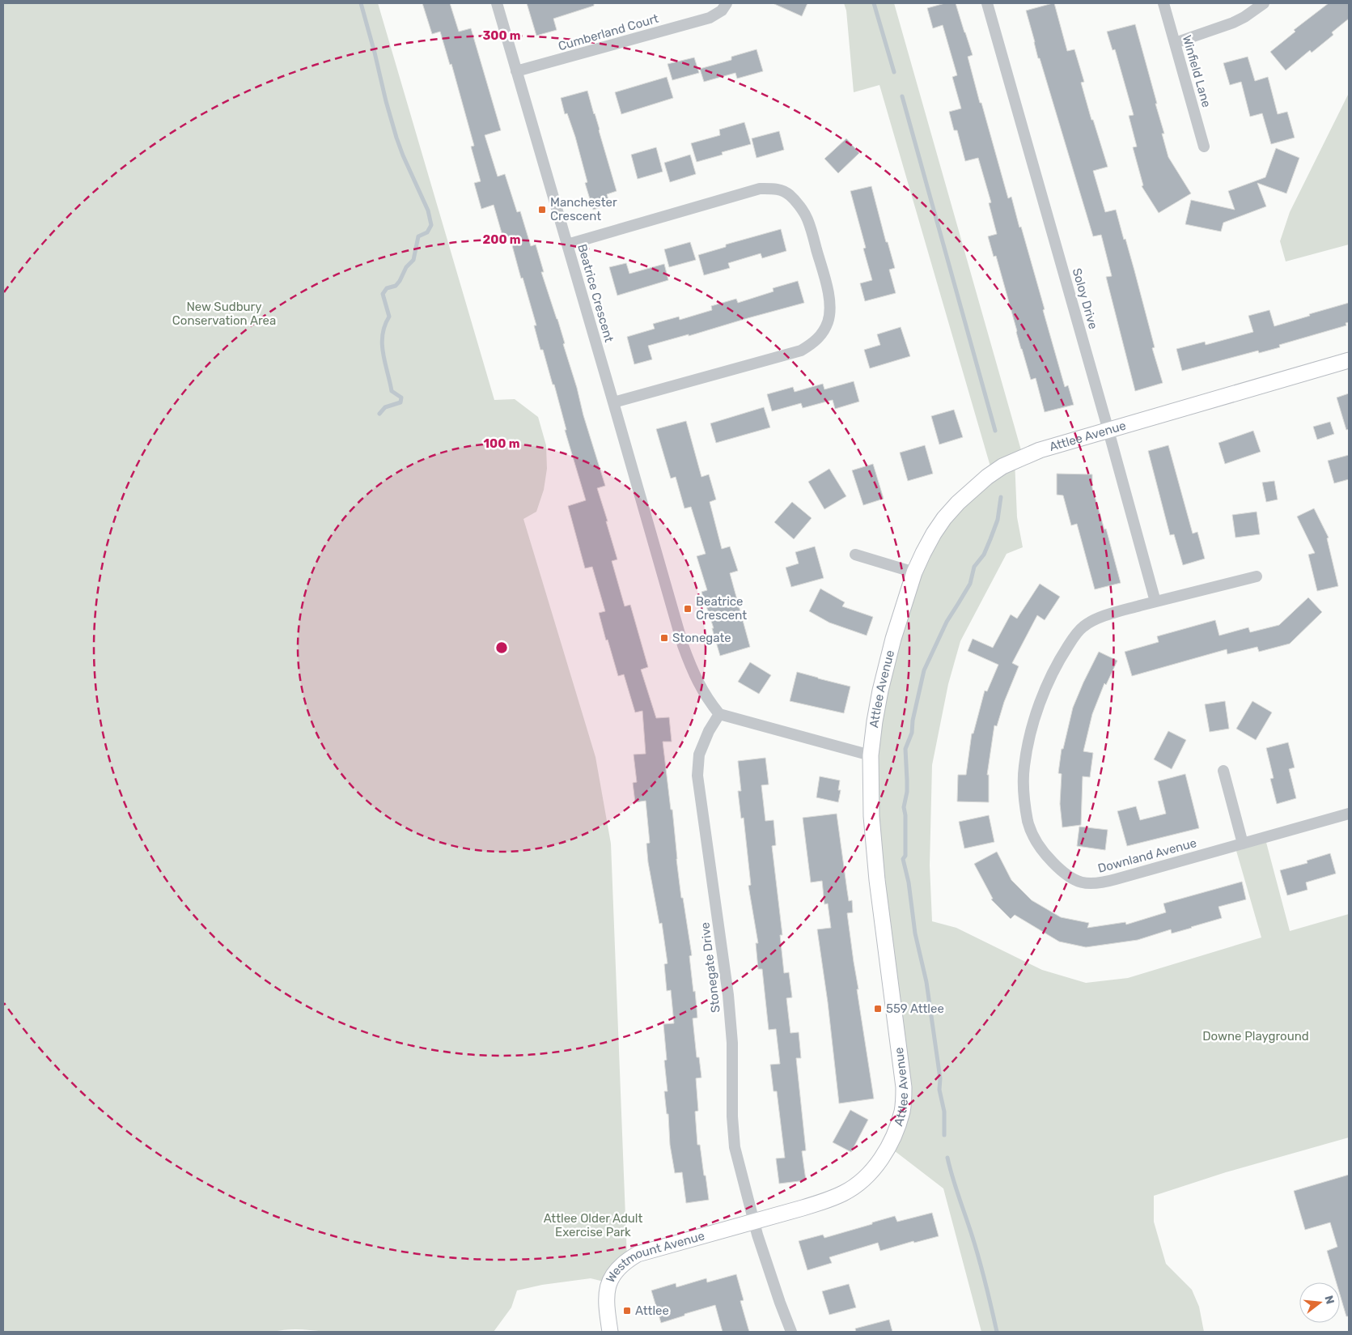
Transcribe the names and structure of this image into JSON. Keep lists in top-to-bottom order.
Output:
{
  "streets": {
    "street": [
      "Cumberland Court",
      "Winfield Lane",
      "Beatrice Crescent",
      "Soloy Drive",
      "Attlee Avenue",
      "Downland Avenue",
      "Stonegate Drive",
      "Westmount Avenue"
    ]
  },
  "crossings": [
    ["Cumberland Court", "Beatrice Crescent"],
    ["Beatrice Crescent", "Stonegate Drive"],
    ["Soloy Drive", "Attlee Avenue"],
    ["Soloy Drive", "Downland Avenue"],
    ["Attlee Avenue", "Stonegate Drive"],
    ["Attlee Avenue", "Westmount Avenue"],
    ["Stonegate Drive", "Westmount Avenue"]
  ],
  "parks": ["New Sudbury Conservation Area", "Downe Playground", "Attlee Older Adult Exercise Park"],
  "places": {
    "transit": [
      "Manchester Crescent",
      "Beatrice Crescent",
      "Stonegate",
      "559 Attlee",
      "Attlee"
    ]
  },
  "north": "right",
  "rings": ["300 m", "200 m", "100 m"]
}
